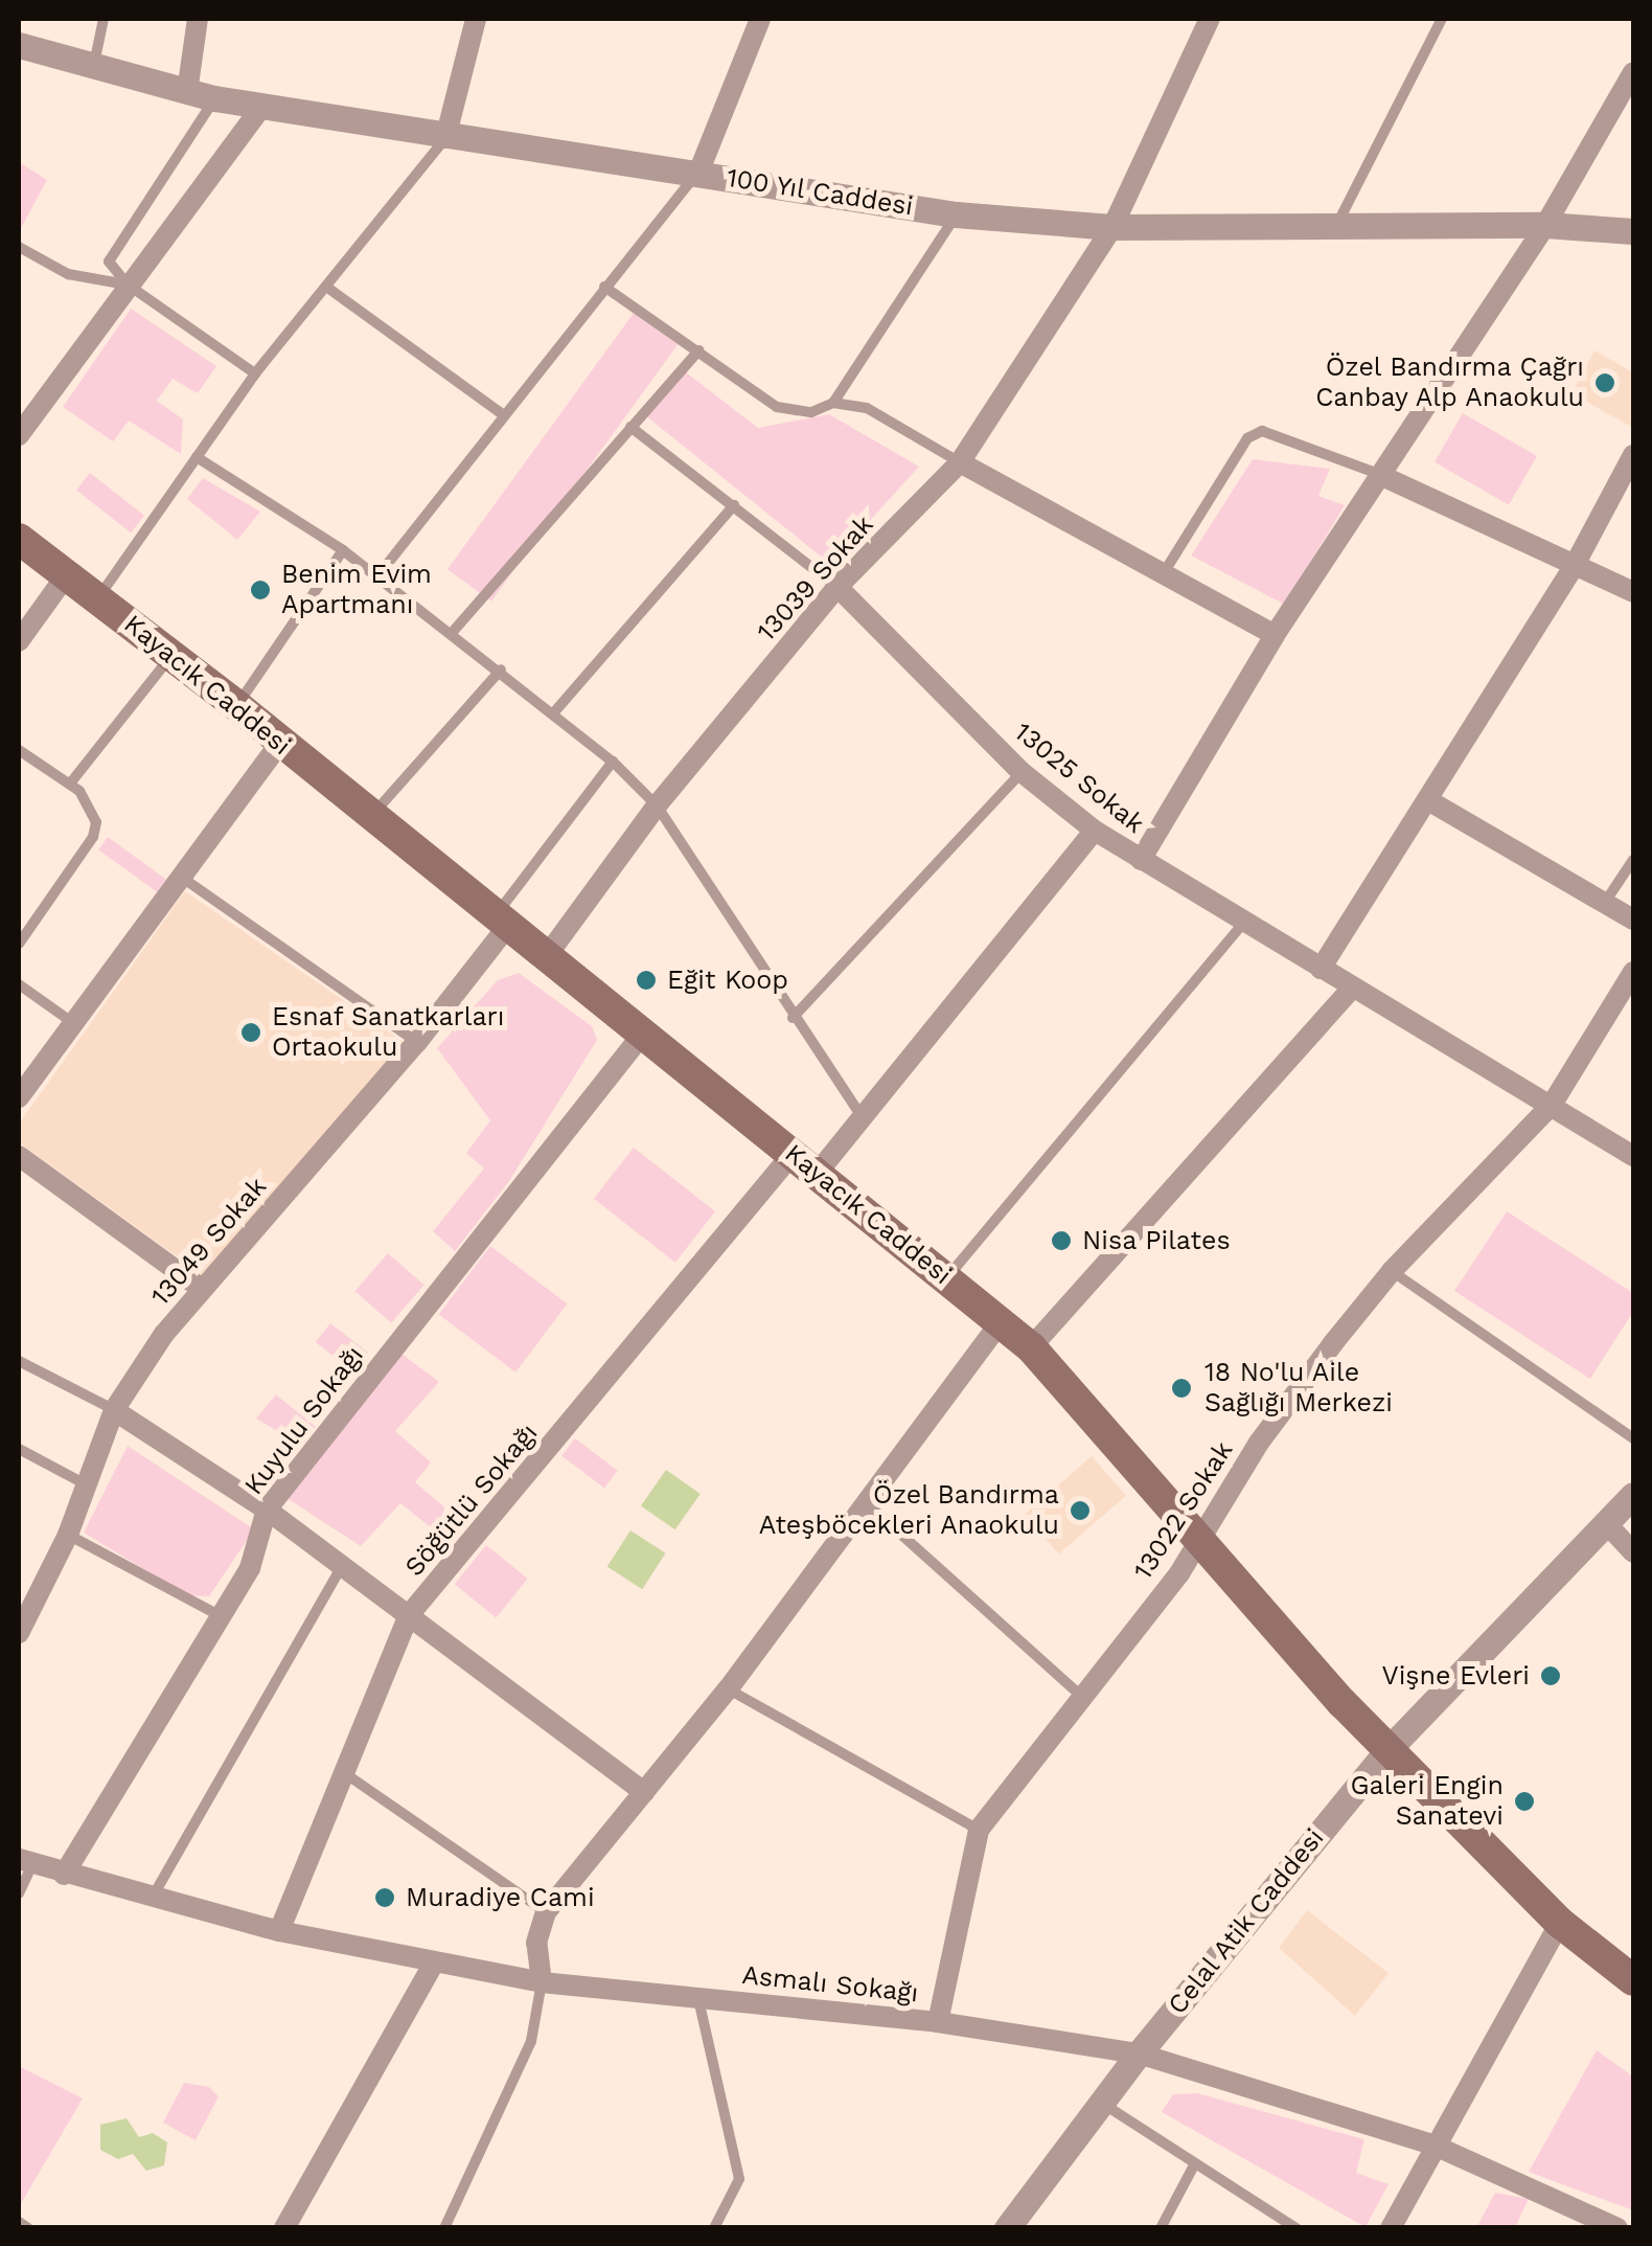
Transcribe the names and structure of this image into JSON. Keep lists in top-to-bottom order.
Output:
{
  "streets": {
    "main road": ["Kayacık Caddesi"],
    "street": [
      "100 Yıl Caddesi",
      "13039 Sokak",
      "13025 Sokak",
      "13049 Sokak",
      "Kuyulu Sokağı",
      "Söğütlü Sokağı",
      "13022 Sokak",
      "Celal Atik Caddesi",
      "Asmalı Sokağı"
    ]
  },
  "crossings": [
    ["100 Yıl Caddesi", "13039 Sokak"],
    ["13039 Sokak", "Kayacık Caddesi"],
    ["13039 Sokak", "13025 Sokak"],
    ["Kayacık Caddesi", "13049 Sokak"],
    ["Kayacık Caddesi", "Kuyulu Sokağı"],
    ["Kayacık Caddesi", "Söğütlü Sokağı"],
    ["Kayacık Caddesi", "13022 Sokak"],
    ["Kayacık Caddesi", "Celal Atik Caddesi"],
    ["13025 Sokak", "Söğütlü Sokağı"],
    ["13025 Sokak", "13022 Sokak"],
    ["Kuyulu Sokağı", "Asmalı Sokağı"],
    ["Söğütlü Sokağı", "Asmalı Sokağı"],
    ["13022 Sokak", "Asmalı Sokağı"],
    ["Celal Atik Caddesi", "Asmalı Sokağı"]
  ],
  "places": [
    "Özel Bandırma Çağrı Canbay Alp Anaokulu",
    "Benim Evim Apartmanı",
    "Eğit Koop",
    "Esnaf Sanatkarları Ortaokulu",
    "Nisa Pilates",
    "18 No'lu Aile Sağlığı Merkezi",
    "Özel Bandırma Ateşböcekleri Anaokulu",
    "Vişne Evleri",
    "Galeri Engin Sanatevi",
    "Muradiye Cami"
  ]
}
